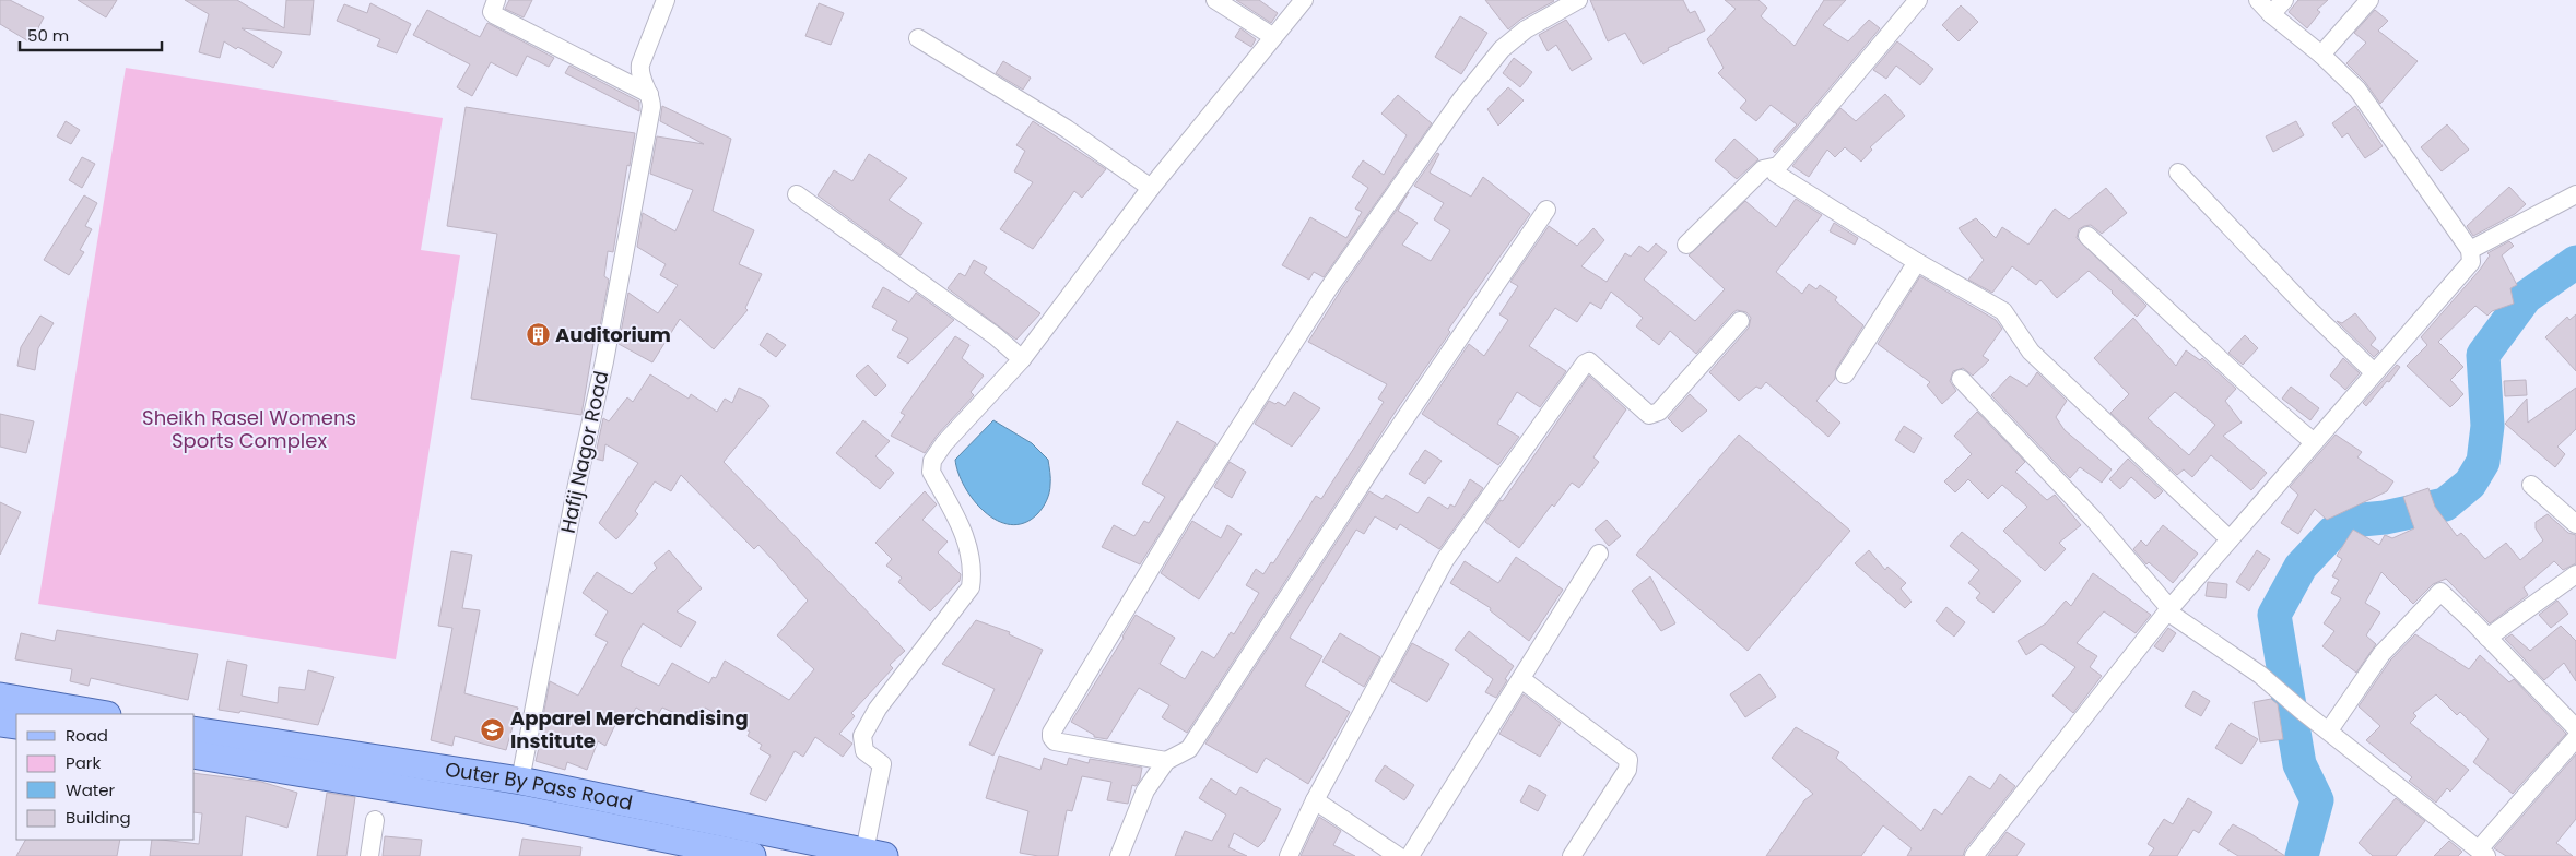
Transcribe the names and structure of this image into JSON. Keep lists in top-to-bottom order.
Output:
{
  "streets": {
    "main road": ["Outer By Pass Road"],
    "street": ["Hafij Nagor Road"]
  },
  "crossings": [
    ["Hafij Nagor Road", "Outer By Pass Road"]
  ],
  "parks": ["Sheikh Rasel Womens Sports Complex"],
  "places": {
    "building": ["Auditorium"],
    "school or university": ["Apparel Merchandising Institute"]
  },
  "legend": [
    "Road",
    "Park",
    "Water",
    "Building"
  ],
  "scale_bar": "50 m"
}
